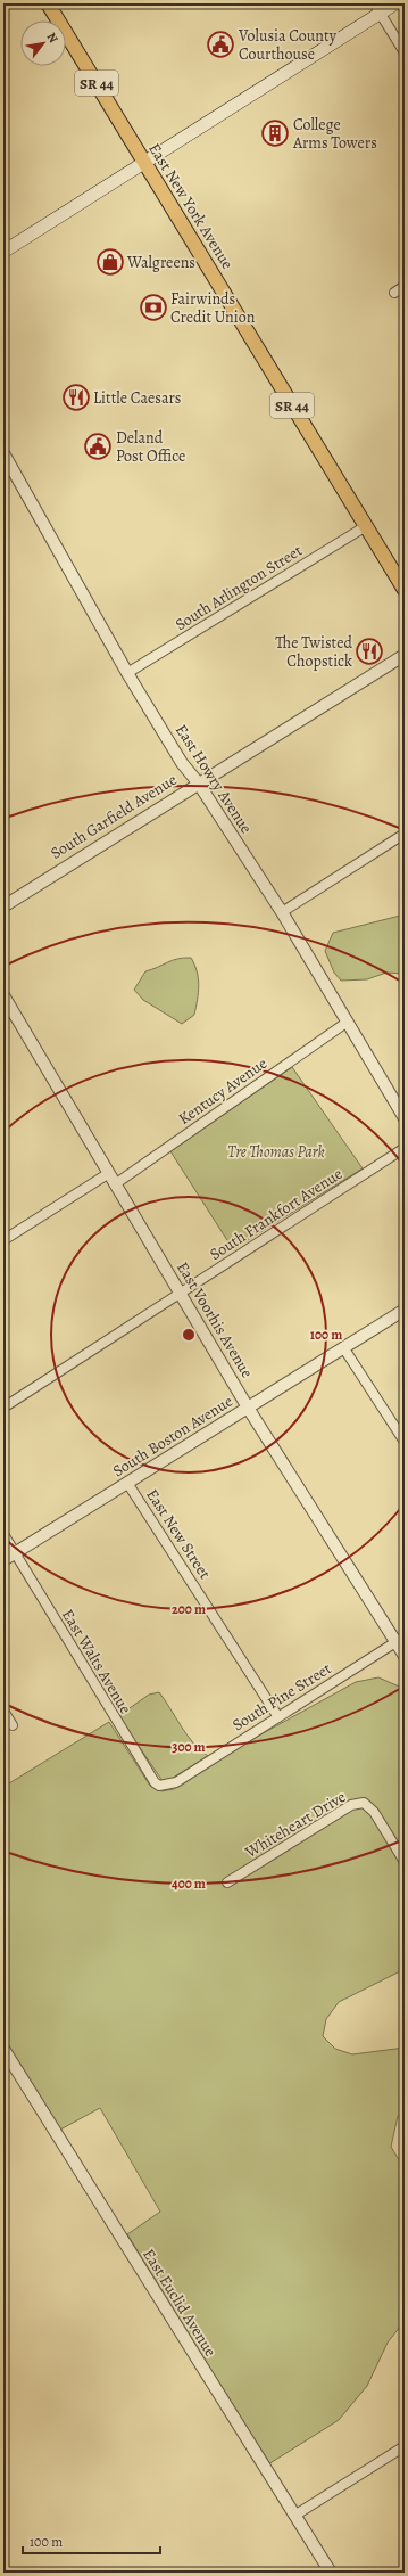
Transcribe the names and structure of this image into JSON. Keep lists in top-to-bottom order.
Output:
{
  "streets": {
    "main road": ["SR 44", "East New York Avenue"],
    "street": [
      "South Arlington Street",
      "East Howry Avenue",
      "South Garfield Avenue",
      "Kentucy Avenue",
      "South Frankfort Avenue",
      "East Voorhis Avenue",
      "South Boston Avenue",
      "East New Street",
      "East Walts Avenue",
      "South Pine Street",
      "Whiteheart Drive",
      "East Euclid Avenue"
    ]
  },
  "crossings": [
    ["East New York Avenue", "South Arlington Street"],
    ["South Arlington Street", "East Howry Avenue"],
    ["East Howry Avenue", "South Garfield Avenue"],
    ["East Howry Avenue", "Kentucy Avenue"],
    ["Kentucy Avenue", "East Voorhis Avenue"],
    ["South Frankfort Avenue", "East Voorhis Avenue"],
    ["East Voorhis Avenue", "South Boston Avenue"],
    ["East Voorhis Avenue", "South Pine Street"],
    ["South Boston Avenue", "East New Street"],
    ["South Boston Avenue", "East Walts Avenue"],
    ["East New Street", "South Pine Street"],
    ["East Walts Avenue", "South Pine Street"]
  ],
  "parks": ["Tre Thomas Park"],
  "places": {
    "public building": ["Volusia County Courthouse", "Deland Post Office"],
    "building": ["College Arms Towers"],
    "shop": ["Walgreens"],
    "bank": ["Fairwinds Credit Union"],
    "restaurant": ["Little Caesars", "The Twisted Chopstick"]
  },
  "scale_bar": "100 m",
  "north": "top right",
  "rings": [
    "100 m",
    "200 m",
    "300 m",
    "400 m"
  ]
}
